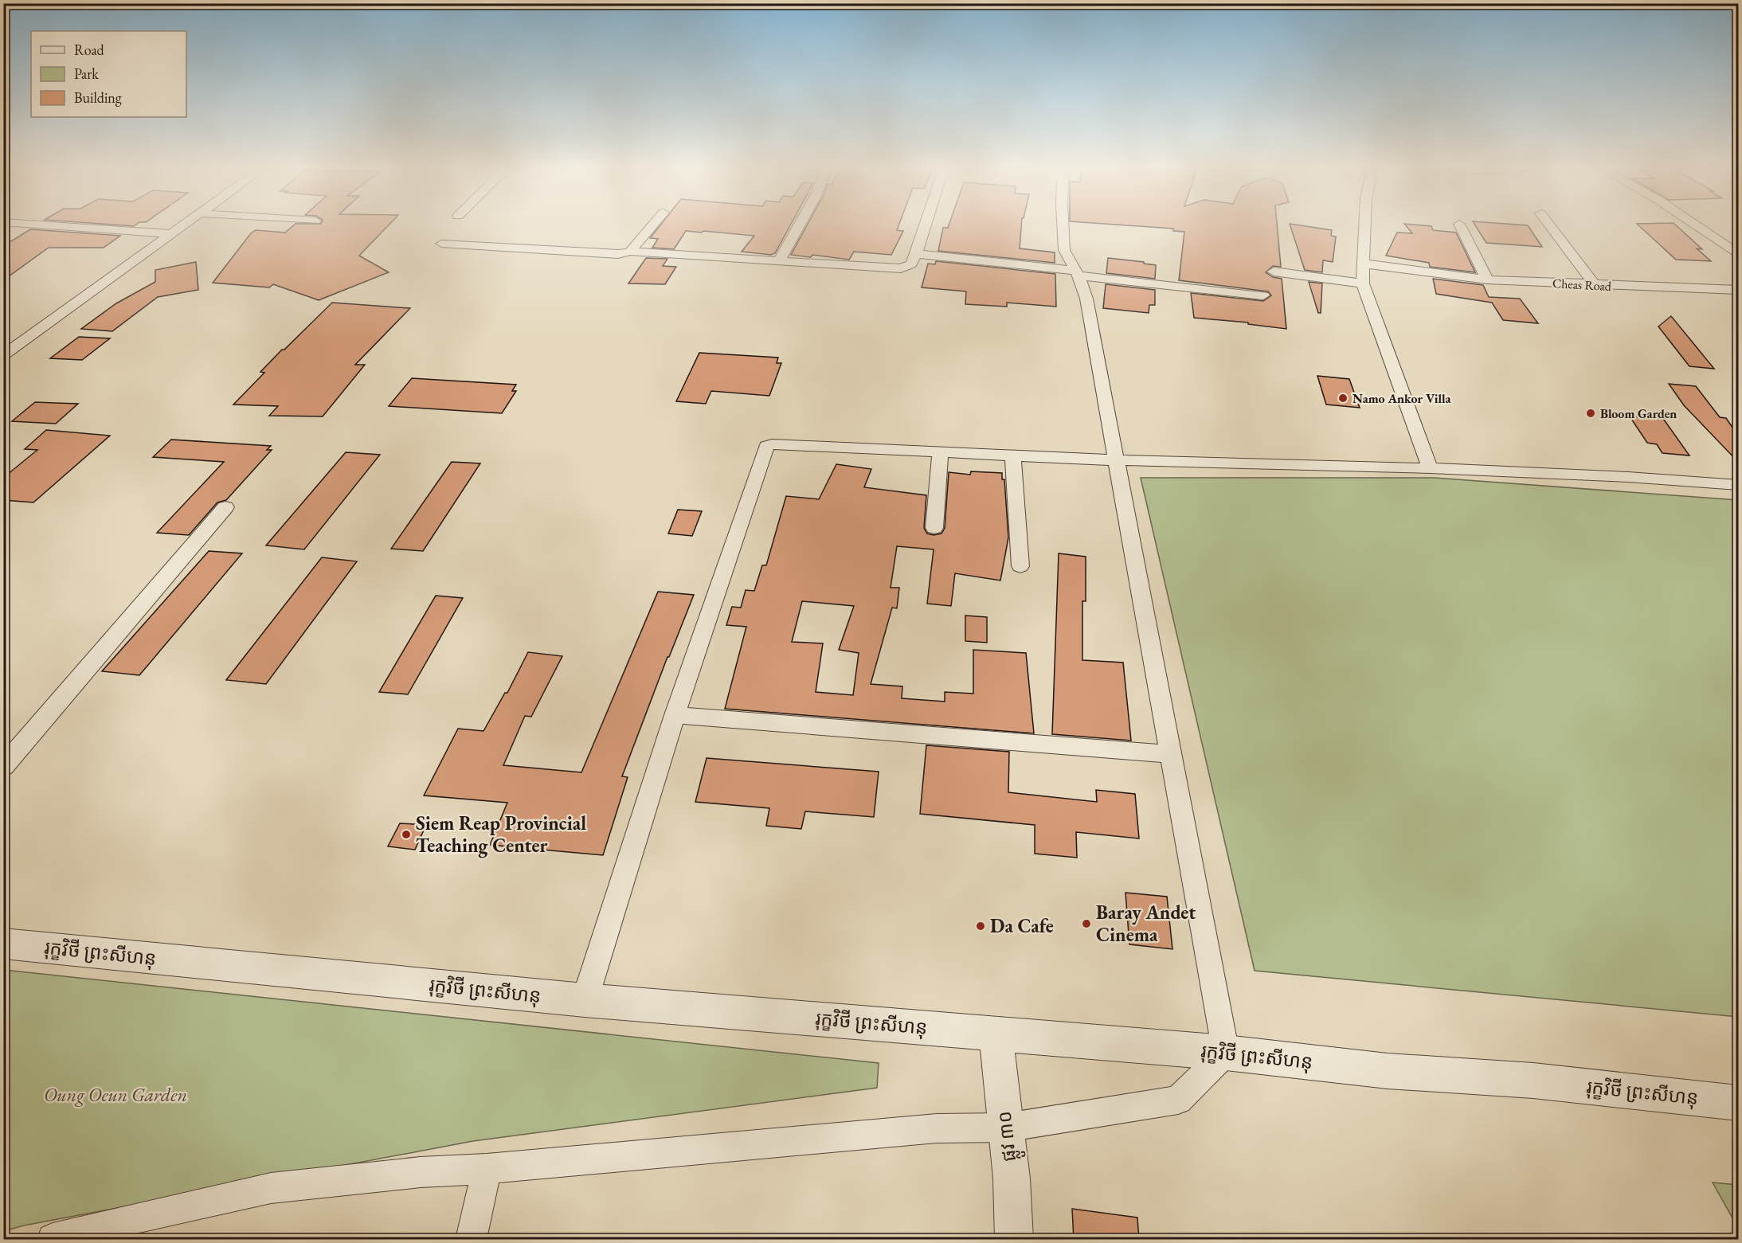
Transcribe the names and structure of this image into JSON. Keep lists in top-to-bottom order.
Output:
{
  "streets": {
    "street": ["Cheas Road", "រុក្ខវិថី ព្រះសីហនុ", "ផ្លូវ ៣០"]
  },
  "crossings": [
    ["រុក្ខវិថី ព្រះសីហនុ", "ផ្លូវ ៣០"]
  ],
  "parks": ["Oung Oeun Garden"],
  "places": [
    "Namo Ankor Villa",
    "Bloom Garden",
    "Siem Reap Provincial Teaching Center",
    "Baray Andet Cinema",
    "Da Cafe"
  ],
  "legend": ["Road", "Park", "Building"]
}
